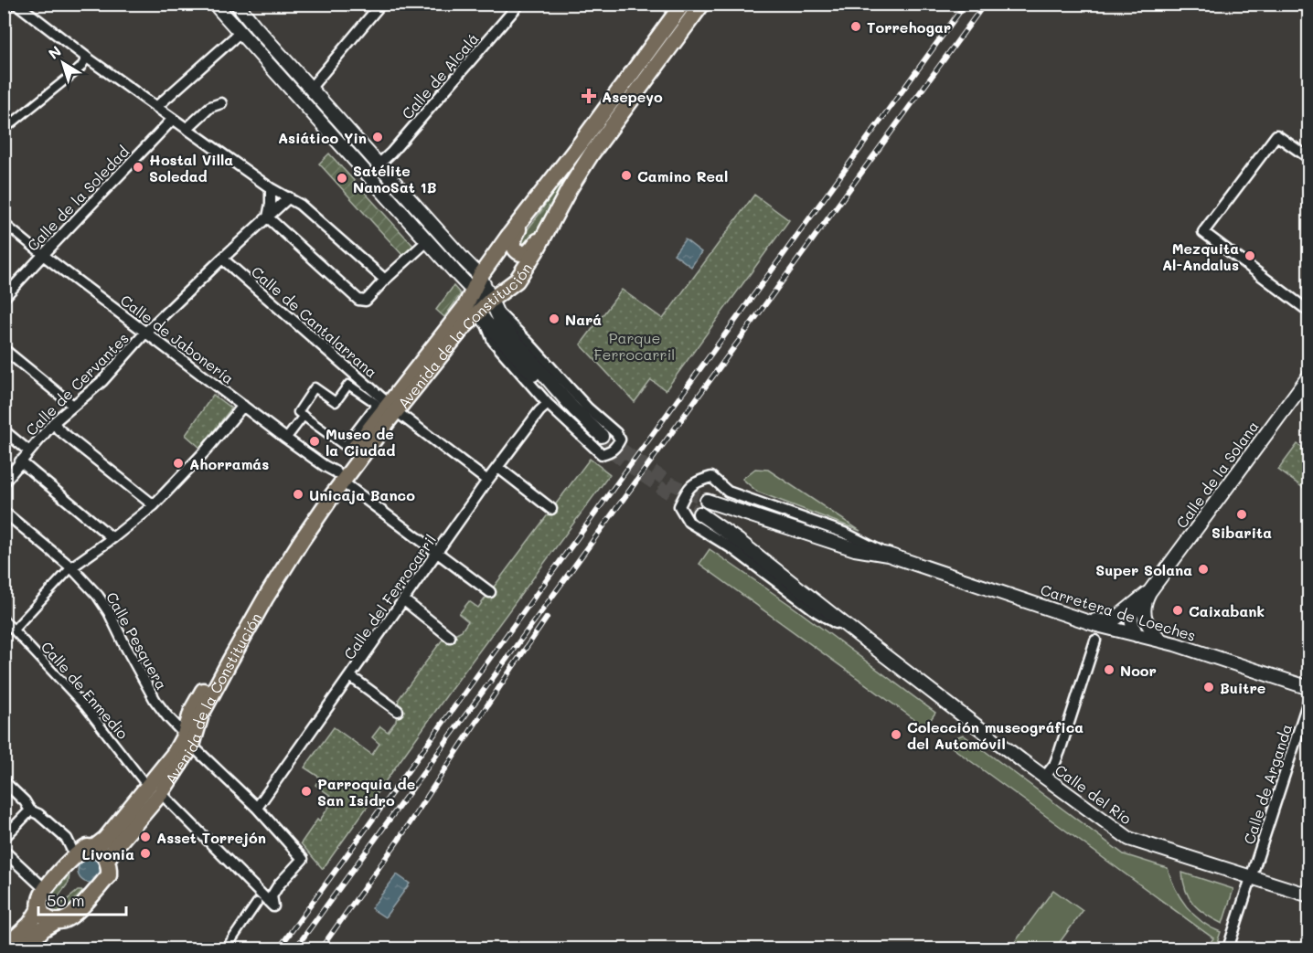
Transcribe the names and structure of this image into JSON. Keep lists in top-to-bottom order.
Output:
{
  "streets": {
    "main road": ["Avenida de la Constitución"],
    "street": [
      "Calle de Alcalá",
      "Calle de la Soledad",
      "Calle de Cantalarrana",
      "Calle de Jabonería",
      "Calle de Cervantes",
      "Calle de la Solana",
      "Calle del Ferrocarril",
      "Carretera de Loeches",
      "Calle Pesquera",
      "Calle de Enmedio",
      "Calle de Arganda",
      "Calle del Río"
    ]
  },
  "crossings": [
    ["Calle de la Soledad", "Calle de Jabonería"],
    ["Calle de Cantalarrana", "Avenida de la Constitución"],
    ["Calle de Cantalarrana", "Calle de Cervantes"],
    ["Calle de Cantalarrana", "Calle del Ferrocarril"],
    ["Avenida de la Constitución", "Calle de Jabonería"],
    ["Avenida de la Constitución", "Calle Pesquera"],
    ["Calle de Jabonería", "Calle de Cervantes"],
    ["Calle de Jabonería", "Calle del Ferrocarril"],
    ["Calle del Ferrocarril", "Calle Pesquera"],
    ["Carretera de Loeches", "Calle del Río"],
    ["Calle de Arganda", "Calle del Río"]
  ],
  "parks": ["Parque Ferrocarril"],
  "places": {
    "other": [
      "Torrehogar",
      "Asiático Yin",
      "Hostal Villa Soledad",
      "Camino Real",
      "Satélite NanoSat 1B",
      "Mezquita Al-Andalus",
      "Nará",
      "Museo de la Ciudad",
      "Ahorramás",
      "Unicaja Banco",
      "Sibarita",
      "Super Solana",
      "Caixabank",
      "Noor",
      "Buitre",
      "Colección museográfica del Automóvil",
      "Parroquia de San Isidro",
      "Asset Torrejón",
      "Livonia"
    ],
    "health": ["Asepeyo"]
  },
  "scale_bar": "50 m",
  "north": "top left"
}
